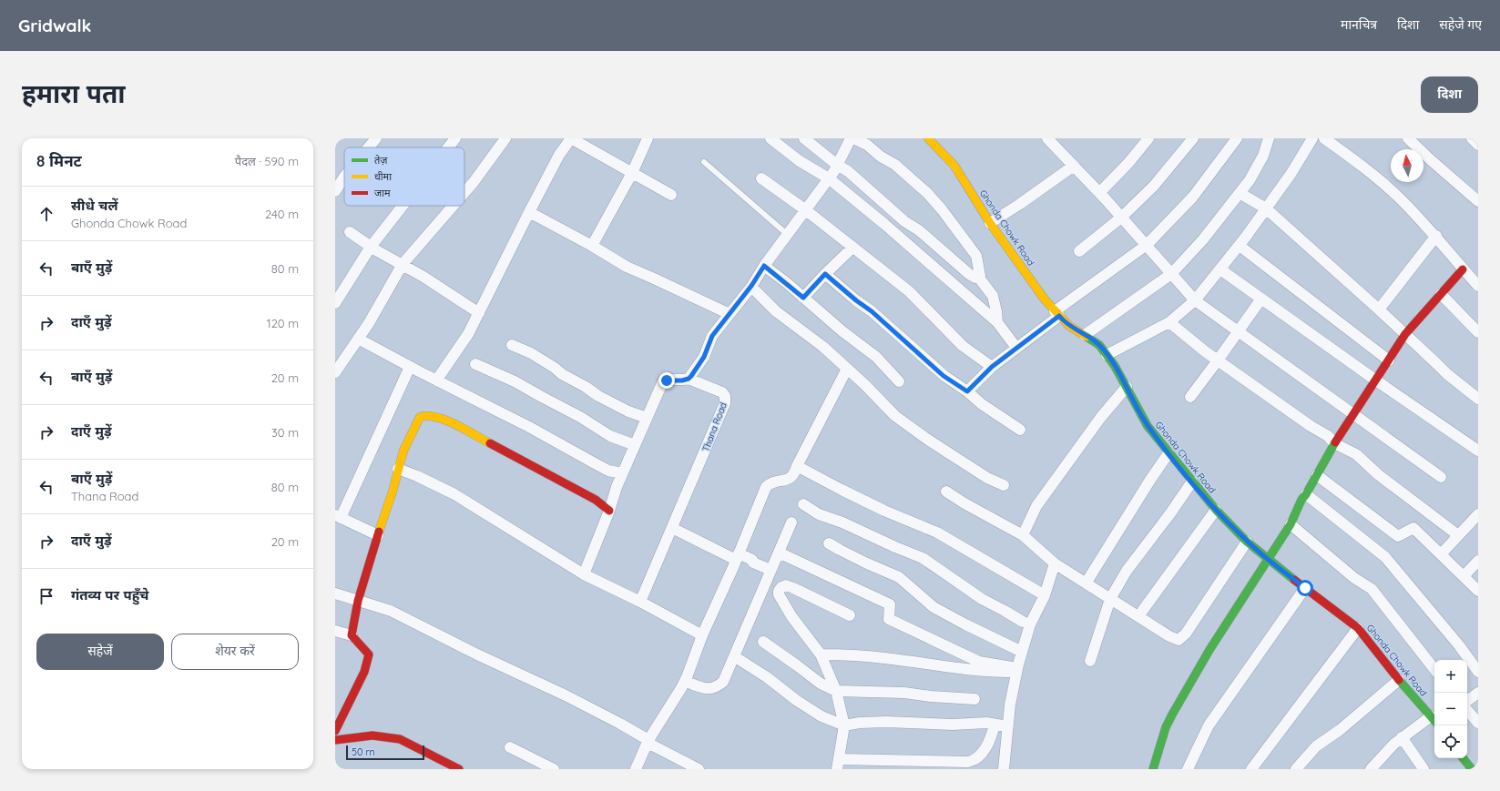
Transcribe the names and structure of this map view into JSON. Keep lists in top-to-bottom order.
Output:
{
  "streets": {
    "street": ["Ghonda Chowk Road", "Thana Road"]
  },
  "legend": ["तेज़", "धीमा", "जाम"],
  "scale_bar": "50 m",
  "north": "top",
  "page": {
    "header": "Gridwalk",
    "nav": ["मानचित्र", "दिशा", "सहेजे गए"],
    "buttons": [
      "दिशा",
      ["सहेजें", "शेयर करें"]
    ],
    "title": "हमारा पता",
    "heading": ["8 मिनट", "पैदल · 590 m"],
    "list": [
      ["सीधे चलें", "Ghonda Chowk Road", "240 m"],
      ["बाएँ मुड़ें", "80 m"],
      ["दाएँ मुड़ें", "120 m"],
      ["बाएँ मुड़ें", "20 m"],
      ["दाएँ मुड़ें", "30 m"],
      ["बाएँ मुड़ें", "Thana Road", "80 m"],
      ["दाएँ मुड़ें", "20 m"],
      "गंतव्य पर पहुँचे"
    ],
    "map_buttons": ["+", "−"],
    "scale": "50 m"
  }
}
